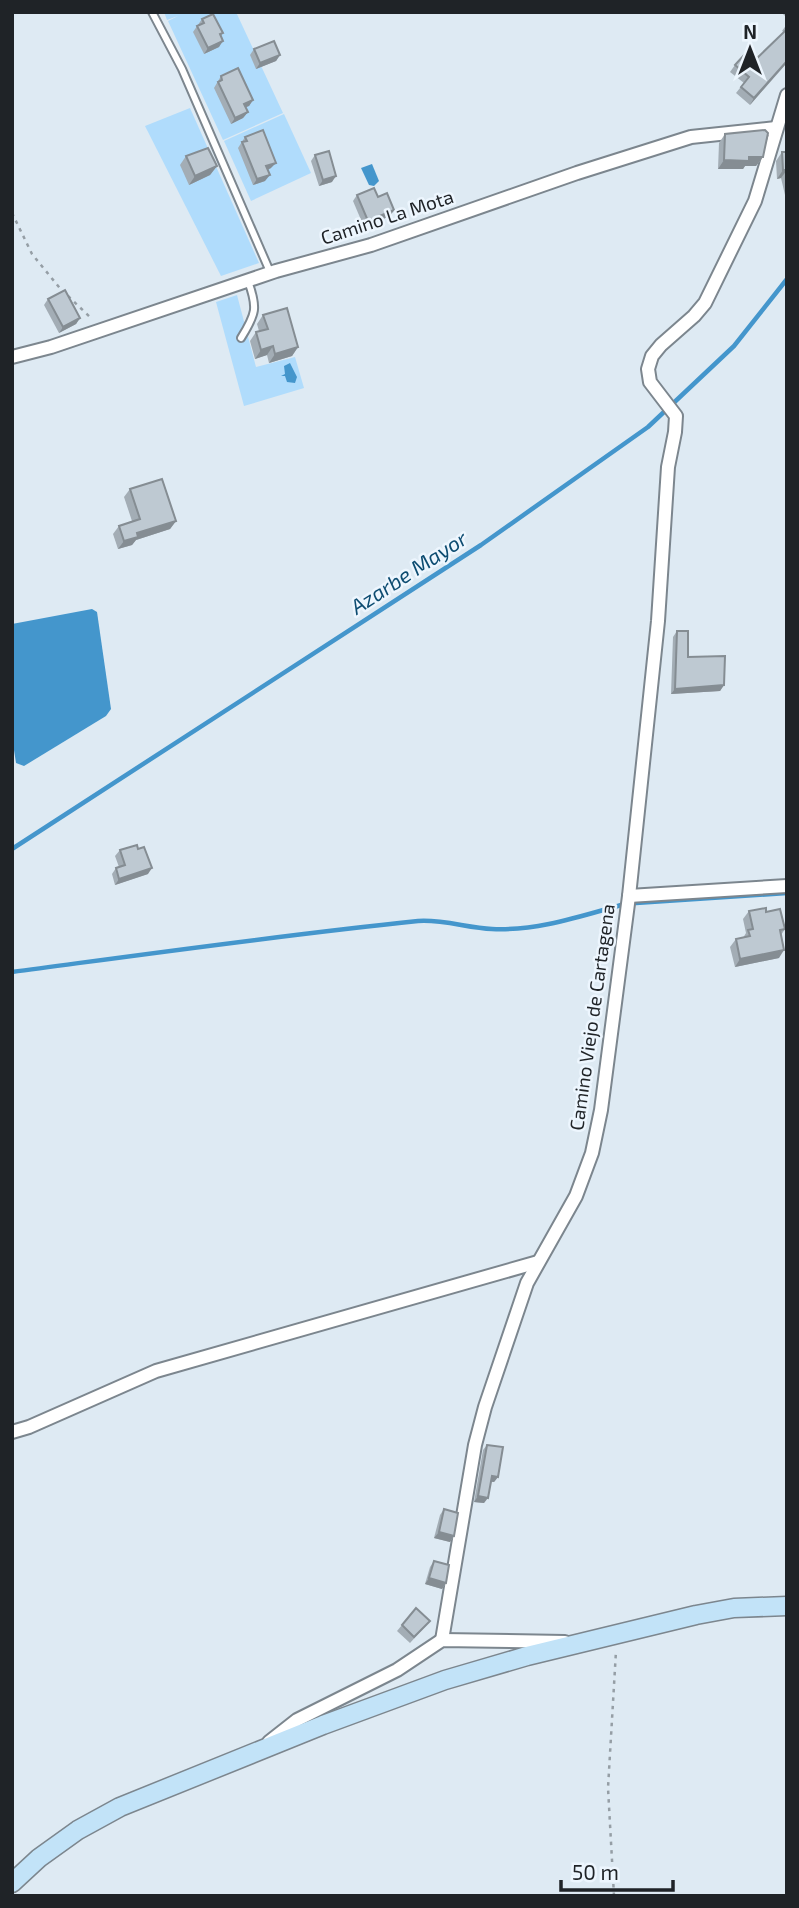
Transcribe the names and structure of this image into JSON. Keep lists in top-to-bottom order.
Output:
{
  "streets": {
    "street": ["Camino La Mota", "Camino Viejo de Cartagena"]
  },
  "crossings": [
    ["Camino La Mota", "Camino Viejo de Cartagena"]
  ],
  "water": ["Azarbe Mayor"],
  "scale_bar": "50 m",
  "north": "top"
}
